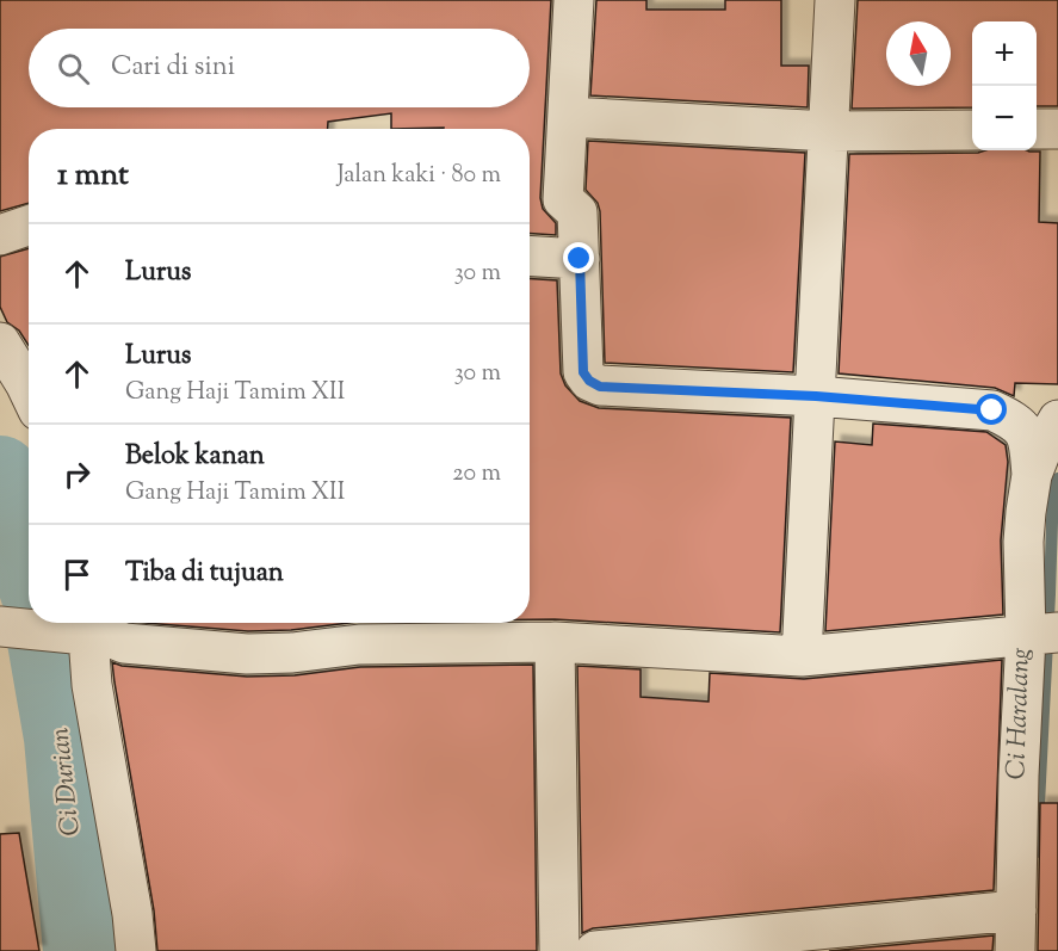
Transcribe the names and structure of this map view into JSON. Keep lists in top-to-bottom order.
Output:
{
  "water": ["Ci Haralang", "Ci Durian"],
  "north": "top",
  "page": {
    "map_buttons": ["+", "−"],
    "search": "Cari di sini",
    "heading": ["1 mnt", "Jalan kaki · 80 m"],
    "list": [
      ["Lurus", "30 m"],
      ["Lurus", "Gang Haji Tamim XII", "30 m"],
      ["Belok kanan", "Gang Haji Tamim XII", "20 m"],
      "Tiba di tujuan"
    ]
  }
}
